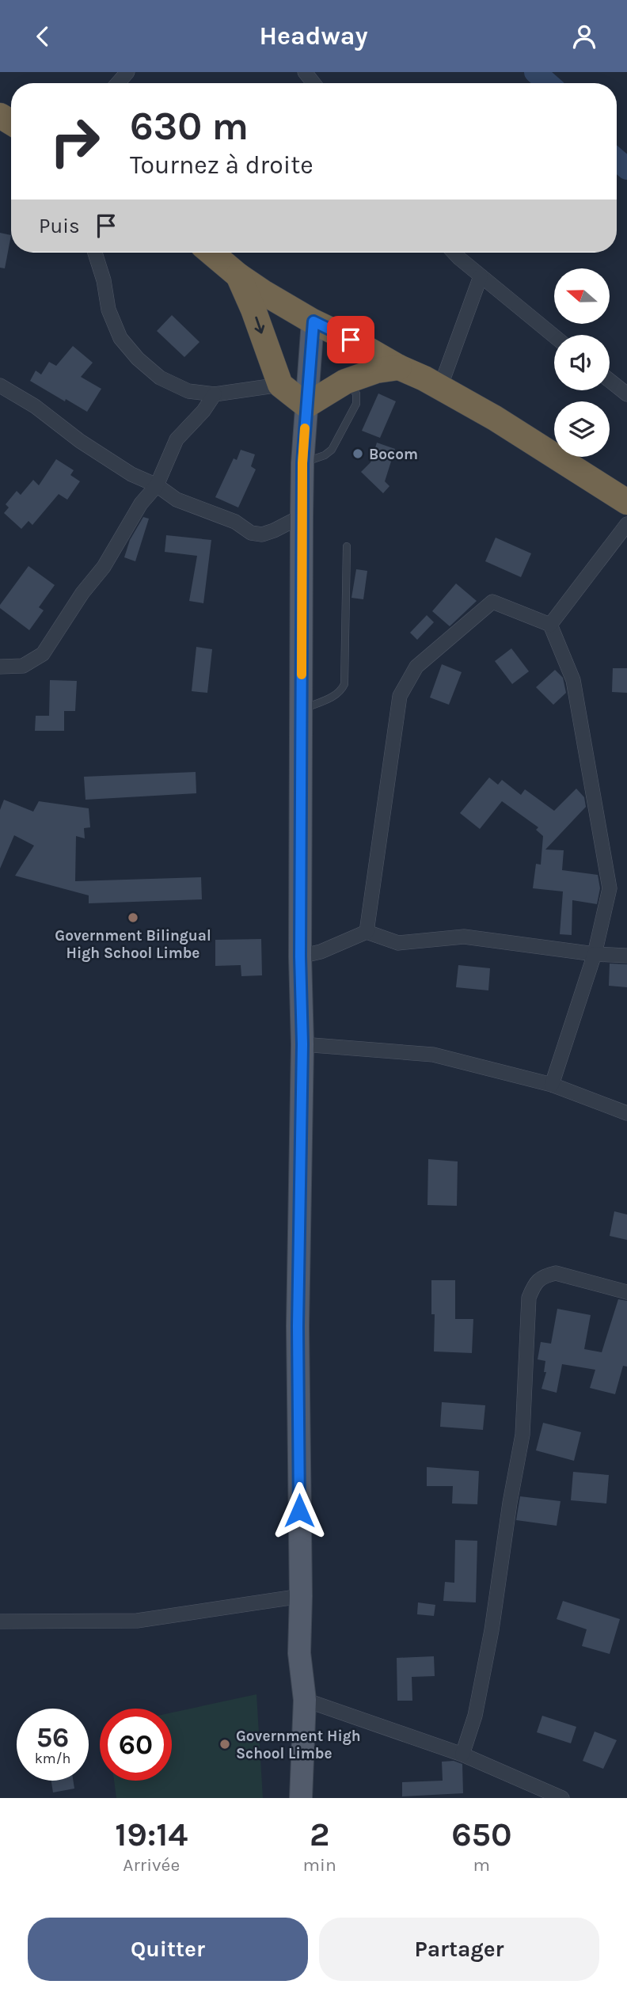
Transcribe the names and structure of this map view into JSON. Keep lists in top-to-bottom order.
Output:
{
  "places": ["Bocom", "Government Bilingual High School Limbe", "Government High School Limbe"],
  "north": "left",
  "page": {
    "header": "Headway",
    "turn": ["630 m", "Tournez à droite"],
    "then": "Puis",
    "speed": "56 km/h",
    "limit": "60",
    "eta": [
      "19:14",
      "Arrivée",
      "2",
      "min",
      "650",
      "m"
    ],
    "buttons": ["Quitter", "Partager"]
  }
}
